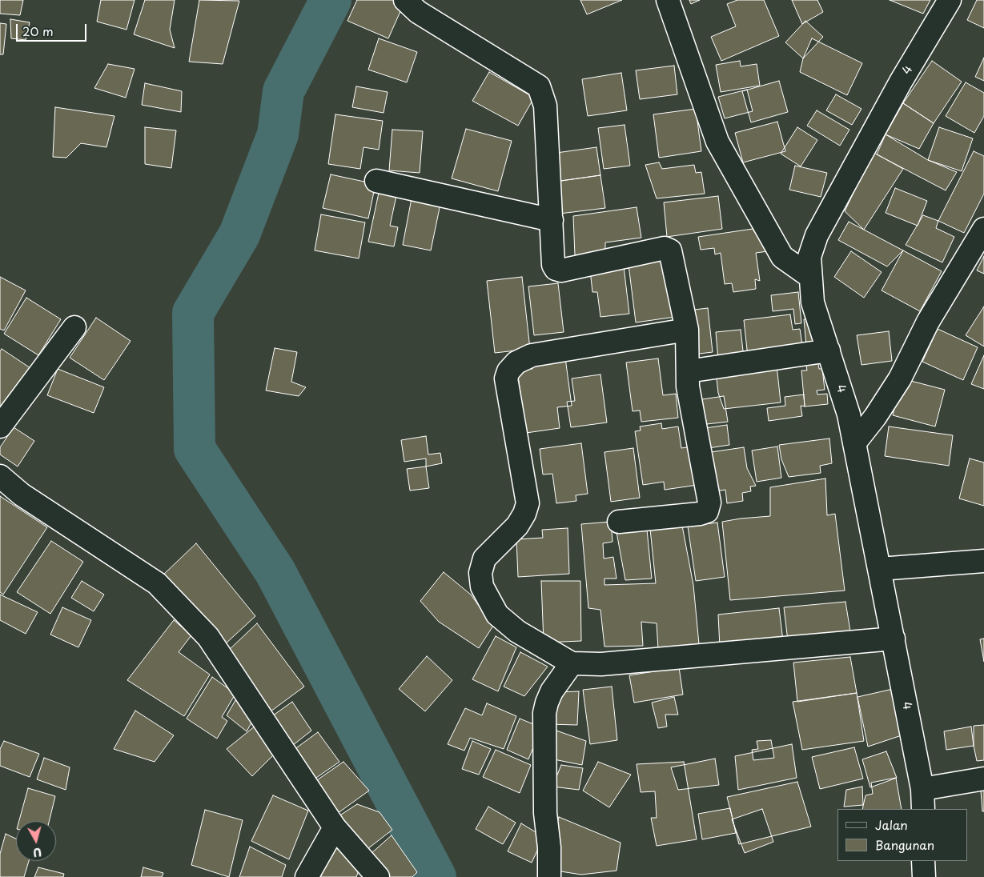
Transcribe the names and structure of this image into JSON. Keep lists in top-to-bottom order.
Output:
{
  "streets": {
    "street": ["4"]
  },
  "legend": ["Jalan", "Bangunan"],
  "scale_bar": "20 m",
  "north": "bottom"
}
